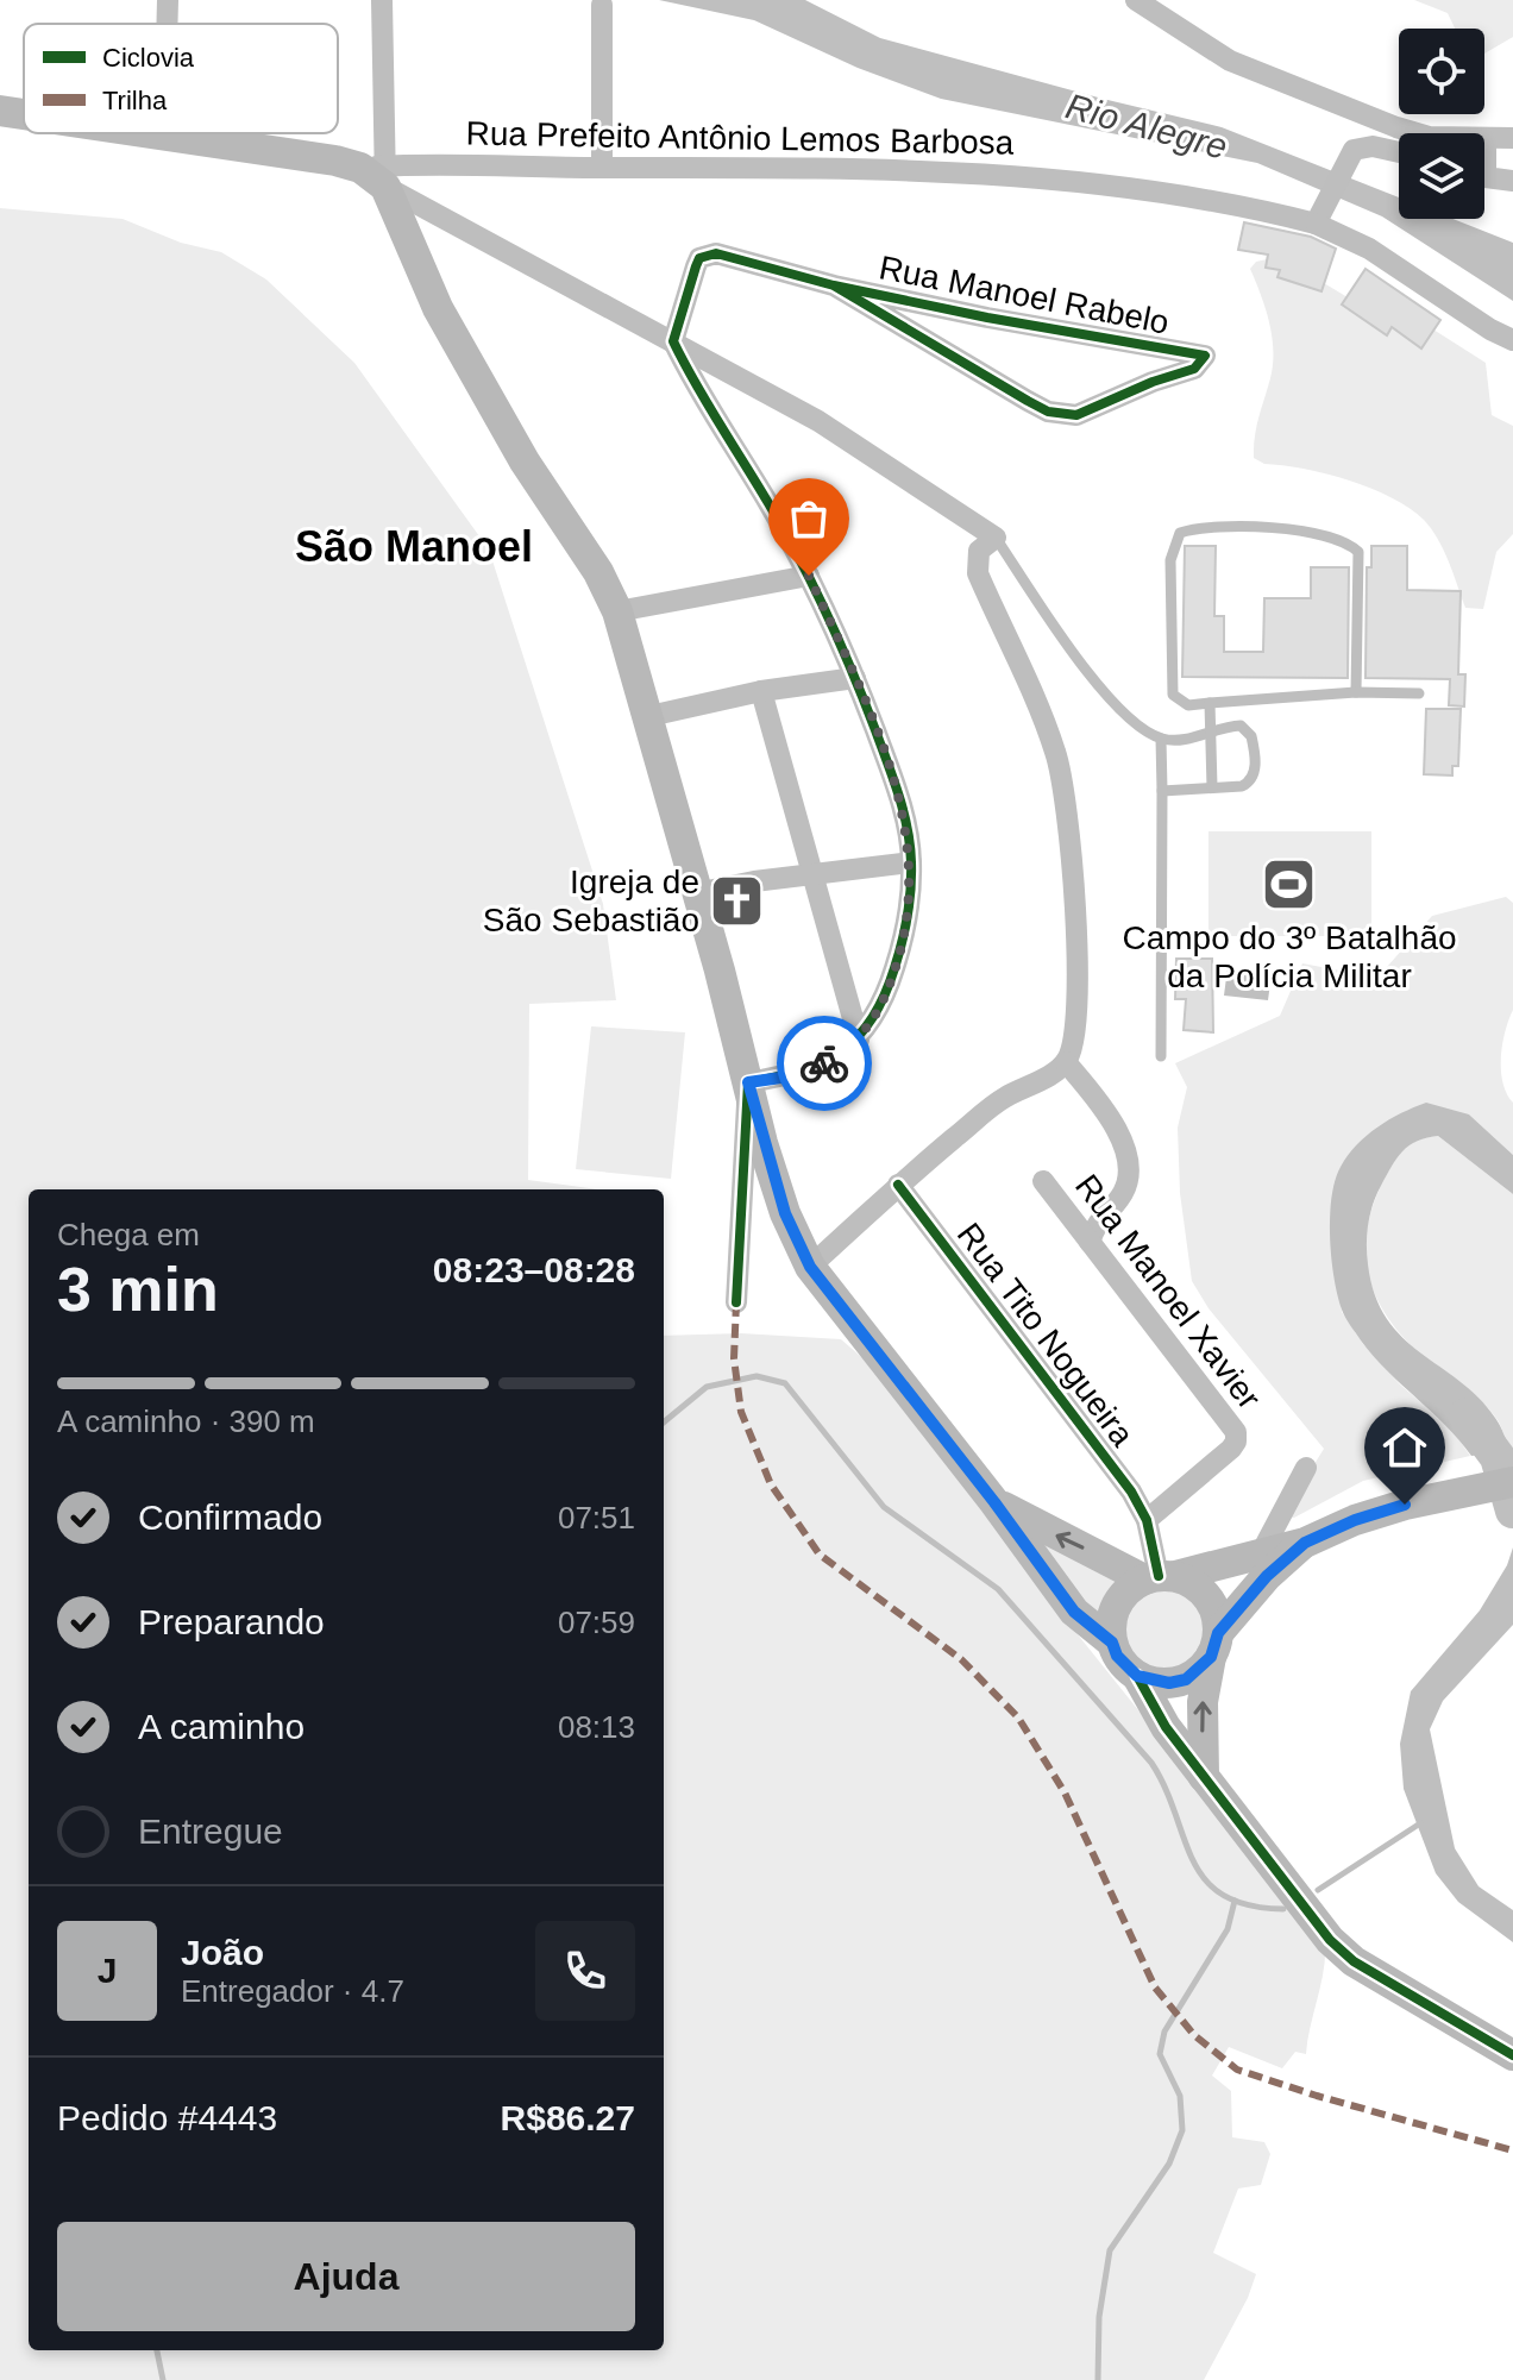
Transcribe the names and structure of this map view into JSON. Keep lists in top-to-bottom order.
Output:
{
  "streets": {
    "street": [
      "Rua Prefeito Antônio Lemos Barbosa",
      "Rua Manoel Rabelo",
      "Rua Manoel Xavier",
      "Rua Tito Nogueira"
    ]
  },
  "crossings": [
    ["Rua Manoel Xavier", "Rua Tito Nogueira"]
  ],
  "districts": ["São Manoel"],
  "water": ["Rio Alegre"],
  "places": {
    "sports": ["Campo do 3º Batalhão da Polícia Militar"],
    "church": ["Igreja de São Sebastião"]
  },
  "legend": ["Ciclovia", "Trilha"],
  "page": {
    "heading": ["3 min", "Chega em", "08:23–08:28"],
    "panel": [
      "João",
      "Entregador · 4.7",
      "Pedido #4443",
      "R$86.27"
    ],
    "bar": "A caminho · 390 m",
    "list": [
      ["Confirmado", "07:51"],
      ["Preparando", "07:59"],
      ["A caminho", "08:13"],
      "Entregue"
    ],
    "round": "J",
    "buttons": "Ajuda"
  }
}
